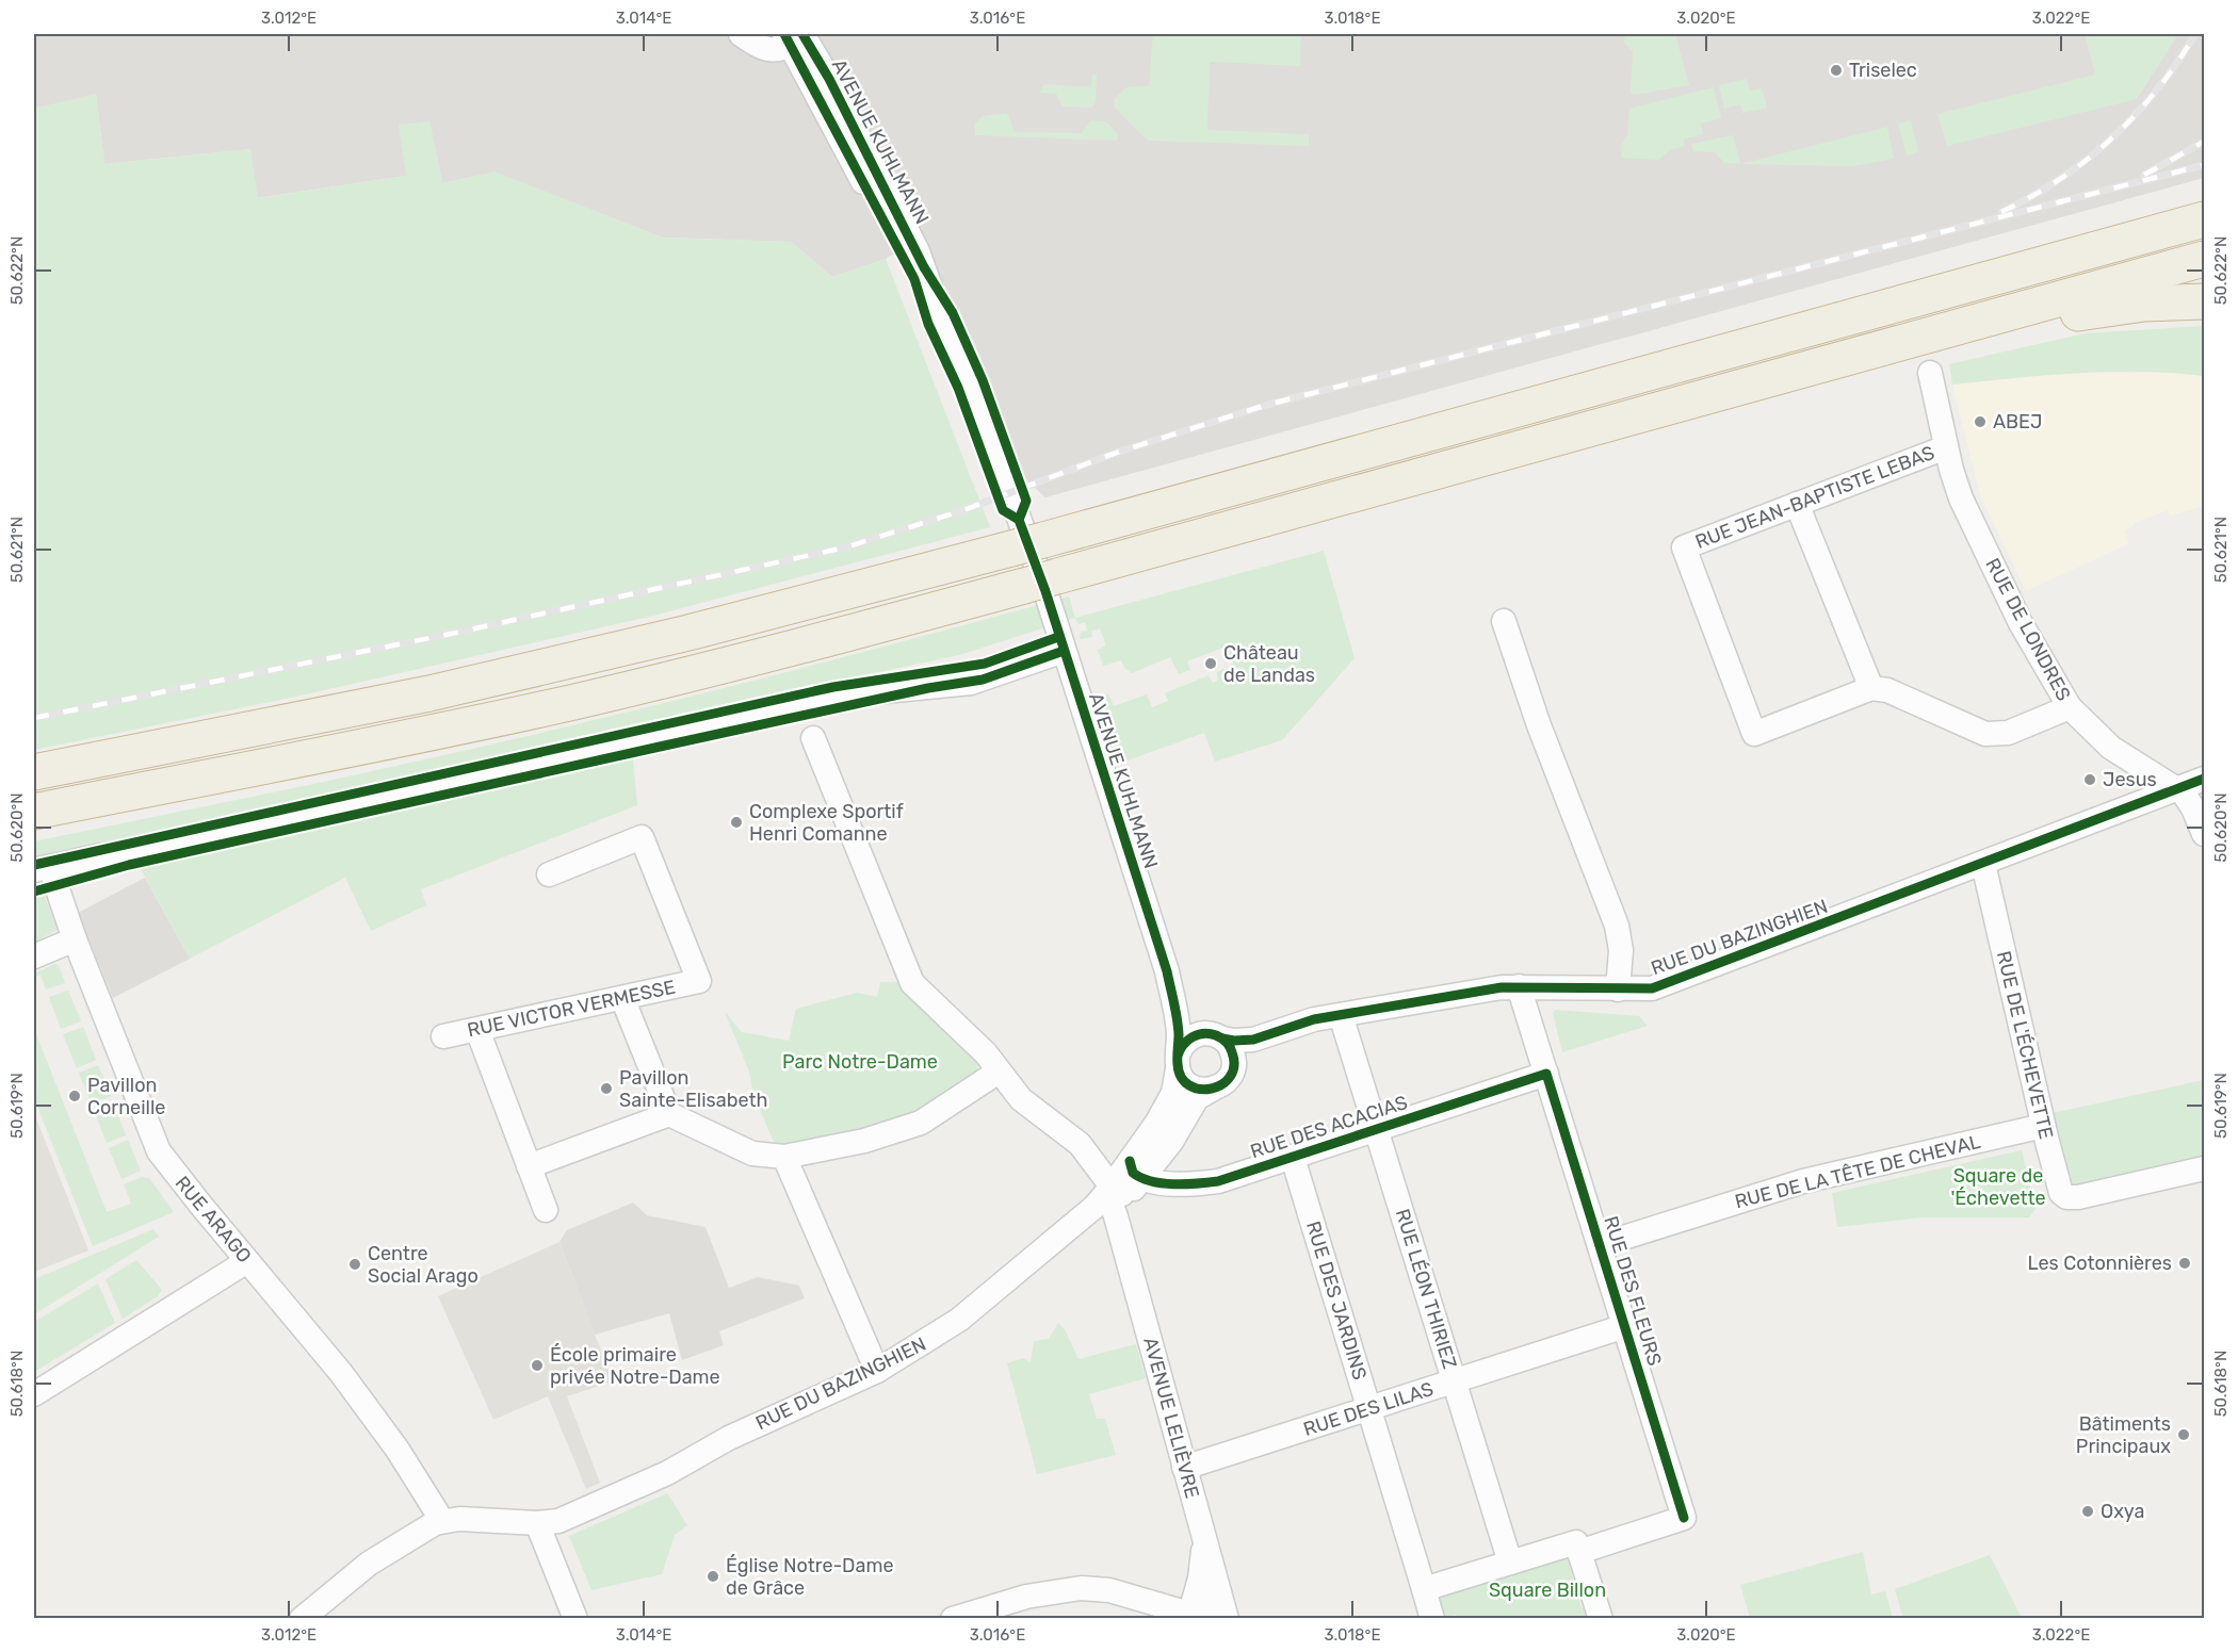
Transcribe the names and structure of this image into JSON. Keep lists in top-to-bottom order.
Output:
{
  "streets": {
    "street": [
      "AVENUE KUHLMANN",
      "RUE JEAN-BAPTISTE LEBAS",
      "RUE DE LONDRES",
      "RUE DU BAZINGHIEN",
      "RUE VICTOR VERMESSE",
      "RUE DE L'ÉCHEVETTE",
      "RUE DES ACACIAS",
      "RUE DE LA TÊTE DE CHEVAL",
      "RUE ARAGO",
      "RUE LÉON THIRIEZ",
      "RUE DES FLEURS",
      "RUE DES JARDINS",
      "RUE DES LILAS",
      "AVENUE LELIÈVRE"
    ]
  },
  "crossings": [
    ["AVENUE KUHLMANN", "RUE DU BAZINGHIEN"],
    ["RUE JEAN-BAPTISTE LEBAS", "RUE DE LONDRES"],
    ["RUE DE LONDRES", "RUE DU BAZINGHIEN"],
    ["RUE DU BAZINGHIEN", "RUE DE L'ÉCHEVETTE"],
    ["RUE DU BAZINGHIEN", "RUE DES ACACIAS"],
    ["RUE DU BAZINGHIEN", "RUE ARAGO"],
    ["RUE DU BAZINGHIEN", "RUE LÉON THIRIEZ"],
    ["RUE DU BAZINGHIEN", "RUE DES FLEURS"],
    ["RUE DU BAZINGHIEN", "AVENUE LELIÈVRE"],
    ["RUE DE L'ÉCHEVETTE", "RUE DE LA TÊTE DE CHEVAL"],
    ["RUE DES ACACIAS", "RUE LÉON THIRIEZ"],
    ["RUE DES ACACIAS", "RUE DES FLEURS"],
    ["RUE DES ACACIAS", "RUE DES JARDINS"],
    ["RUE DE LA TÊTE DE CHEVAL", "RUE DES FLEURS"],
    ["RUE LÉON THIRIEZ", "RUE DES LILAS"],
    ["RUE DES FLEURS", "RUE DES LILAS"],
    ["RUE DES JARDINS", "RUE DES LILAS"],
    ["RUE DES LILAS", "AVENUE LELIÈVRE"]
  ],
  "parks": ["Parc Notre-Dame", "Square de 'Échevette", "Square Billon"],
  "places": [
    "Triselec",
    "ABEJ",
    "Château de Landas",
    "Jesus",
    "Complexe Sportif Henri Comanne",
    "Pavillon Sainte-Elisabeth",
    "Pavillon Corneille",
    "Les Cotonnières",
    "Centre Social Arago",
    "École primaire privée Notre-Dame",
    "Bâtiments Principaux",
    "Oxya",
    "Église Notre-Dame de Grâce"
  ],
  "coordinates": [
    "3.012°E",
    "3.014°E",
    "3.016°E",
    "3.018°E",
    "3.020°E",
    "3.022°E",
    "50.622°N",
    "50.621°N",
    "50.620°N",
    "50.619°N",
    "50.618°N"
  ]
}
